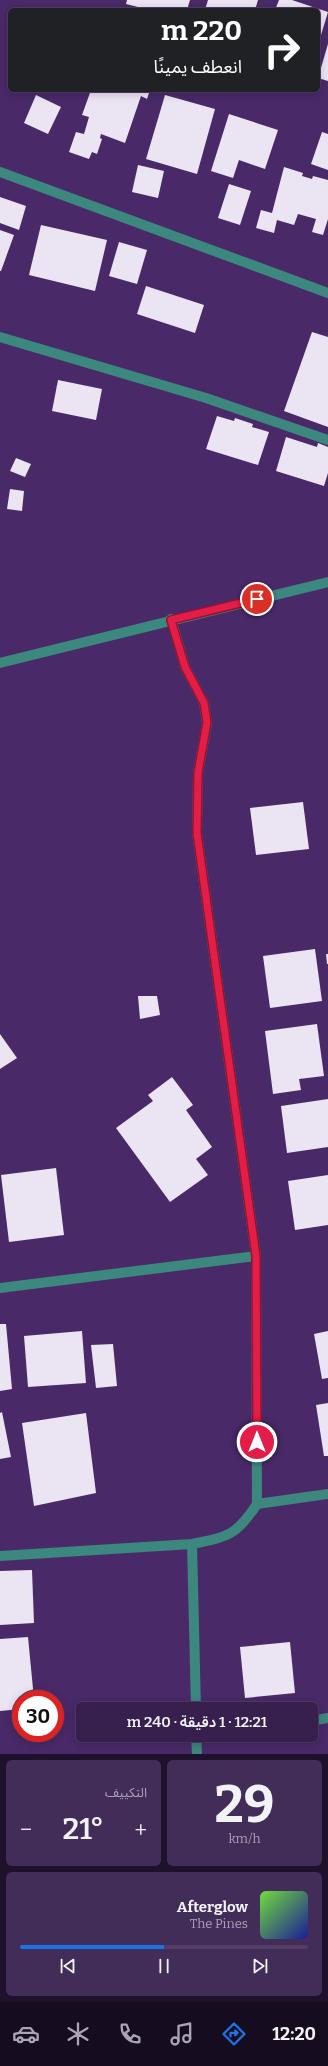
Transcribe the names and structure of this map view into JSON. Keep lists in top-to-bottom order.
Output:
{
  "page": {
    "turn": ["220 m", "انعطف يمينًا"],
    "limit": "30",
    "trip": "12:21 · 1 دقيقة · 240 m",
    "tile": [
      ["29", "km/h"],
      "التكييف"
    ],
    "heat": ["−", "21°", "+"],
    "song": ["Afterglow", "The Pines"],
    "tabs": "12:20"
  }
}
